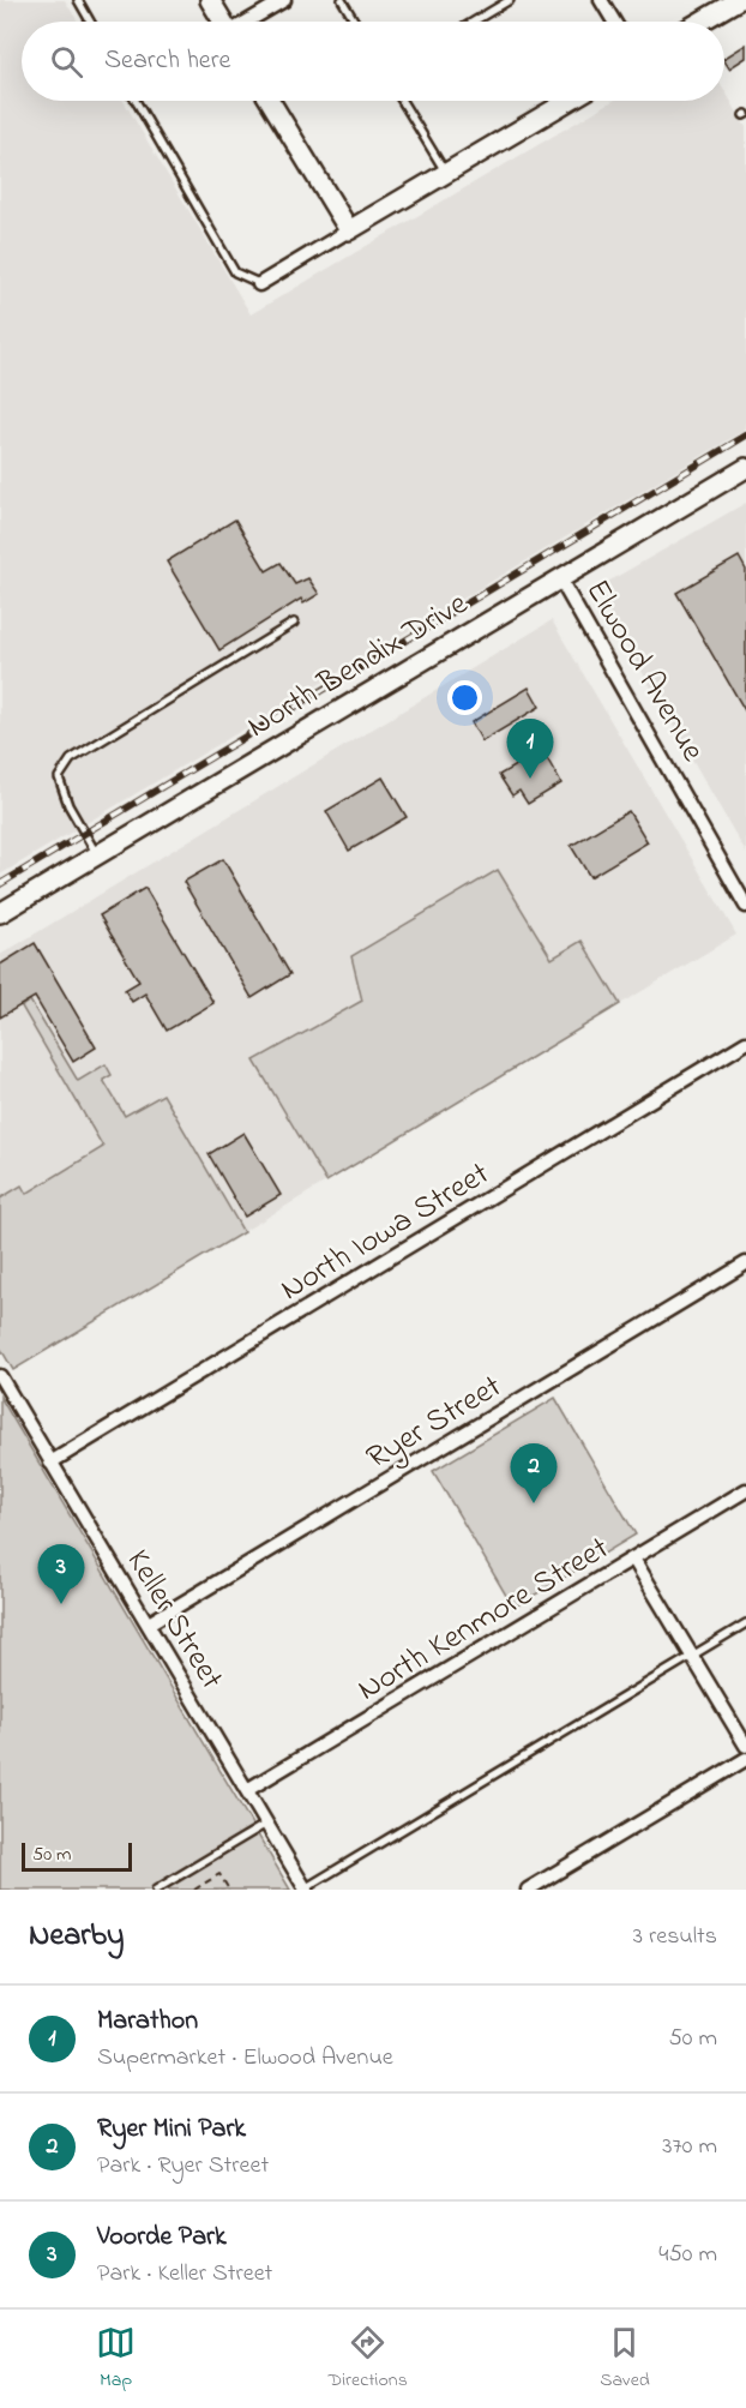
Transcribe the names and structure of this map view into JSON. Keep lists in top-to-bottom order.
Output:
{
  "streets": {
    "street": [
      "North Bendix Drive",
      "Elwood Avenue",
      "North Iowa Street",
      "Ryer Street",
      "North Kenmore Street",
      "Keller Street"
    ]
  },
  "crossings": [
    ["North Bendix Drive", "Elwood Avenue"],
    ["North Iowa Street", "Keller Street"],
    ["Ryer Street", "Keller Street"],
    ["North Kenmore Street", "Keller Street"]
  ],
  "scale_bar": "50 m",
  "page": {
    "search": "Search here",
    "pins": ["1", "2", "3"],
    "scale": "50 m",
    "heading": ["Nearby", "3 results"],
    "list": [
      {
        "mark": "1",
        "name": "Marathon",
        "note": "Supermarket · Elwood Avenue",
        "value": "50 m"
      },
      {
        "mark": "2",
        "name": "Ryer Mini Park",
        "note": "Park · Ryer Street",
        "value": "370 m"
      },
      {
        "mark": "3",
        "name": "Voorde Park",
        "note": "Park · Keller Street",
        "value": "450 m"
      }
    ],
    "nav": ["Map", "Directions", "Saved"]
  }
}
